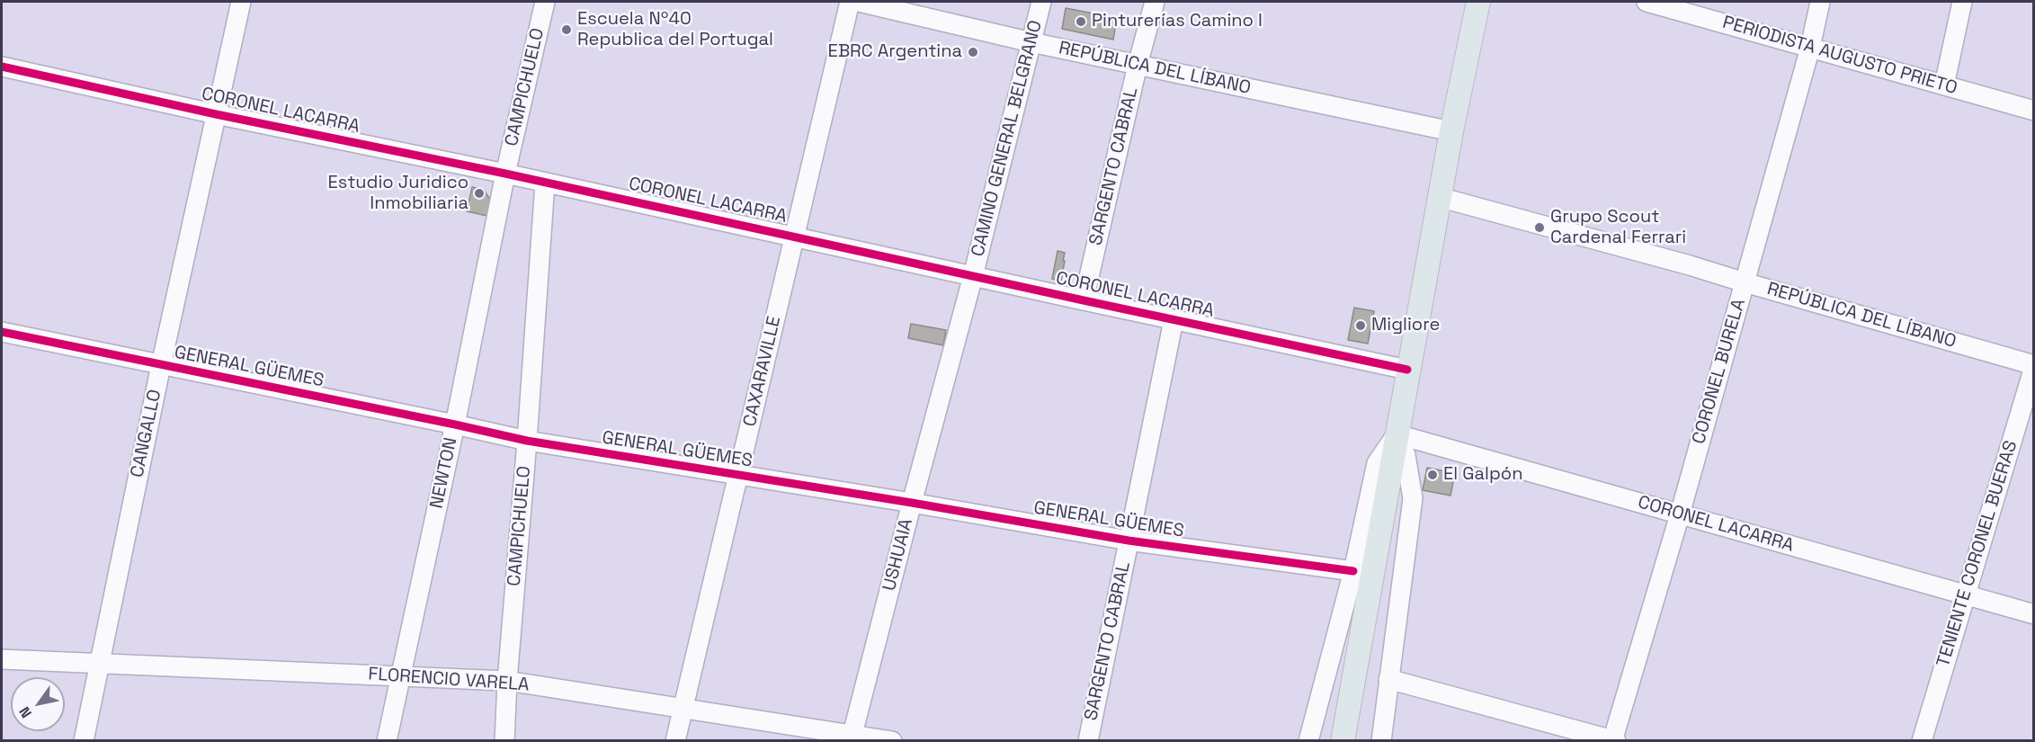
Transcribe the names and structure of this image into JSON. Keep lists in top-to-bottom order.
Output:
{
  "streets": {
    "street": [
      "PERIODISTA AUGUSTO PRIETO",
      "REPÚBLICA DEL LÍBANO",
      "CAMPICHUELO",
      "CORONEL LACARRA",
      "CAMINO GENERAL BELGRANO",
      "SARGENTO CABRAL",
      "GENERAL GÜEMES",
      "CAXARAVILLE",
      "CORONEL BURELA",
      "CANGALLO",
      "NEWTON",
      "TENIENTE CORONEL BUERAS",
      "USHUAIA",
      "FLORENCIO VARELA"
    ]
  },
  "crossings": [
    ["PERIODISTA AUGUSTO PRIETO", "CORONEL BURELA"],
    ["REPÚBLICA DEL LÍBANO", "CAMINO GENERAL BELGRANO"],
    ["REPÚBLICA DEL LÍBANO", "SARGENTO CABRAL"],
    ["REPÚBLICA DEL LÍBANO", "CORONEL BURELA"],
    ["REPÚBLICA DEL LÍBANO", "TENIENTE CORONEL BUERAS"],
    ["CAMPICHUELO", "CORONEL LACARRA"],
    ["CAMPICHUELO", "GENERAL GÜEMES"],
    ["CAMPICHUELO", "NEWTON"],
    ["CAMPICHUELO", "FLORENCIO VARELA"],
    ["CORONEL LACARRA", "CAMINO GENERAL BELGRANO"],
    ["CORONEL LACARRA", "SARGENTO CABRAL"],
    ["CORONEL LACARRA", "CAXARAVILLE"],
    ["CORONEL LACARRA", "CORONEL BURELA"],
    ["CORONEL LACARRA", "CANGALLO"],
    ["CORONEL LACARRA", "NEWTON"],
    ["CORONEL LACARRA", "TENIENTE CORONEL BUERAS"],
    ["CORONEL LACARRA", "USHUAIA"],
    ["CAMINO GENERAL BELGRANO", "USHUAIA"],
    ["SARGENTO CABRAL", "GENERAL GÜEMES"],
    ["GENERAL GÜEMES", "CAXARAVILLE"],
    ["GENERAL GÜEMES", "CANGALLO"],
    ["GENERAL GÜEMES", "NEWTON"],
    ["GENERAL GÜEMES", "USHUAIA"],
    ["CAXARAVILLE", "FLORENCIO VARELA"],
    ["CANGALLO", "FLORENCIO VARELA"],
    ["NEWTON", "FLORENCIO VARELA"],
    ["USHUAIA", "FLORENCIO VARELA"]
  ],
  "places": [
    "Pinturerías Camino I",
    "Escuela Nº40 Republica del Portugal",
    "EBRC Argentina",
    "Estudio Juridico Inmobiliaria",
    "Grupo Scout Cardenal Ferrari",
    "Migliore",
    "El Galpón"
  ],
  "north": "bottom left"
}
